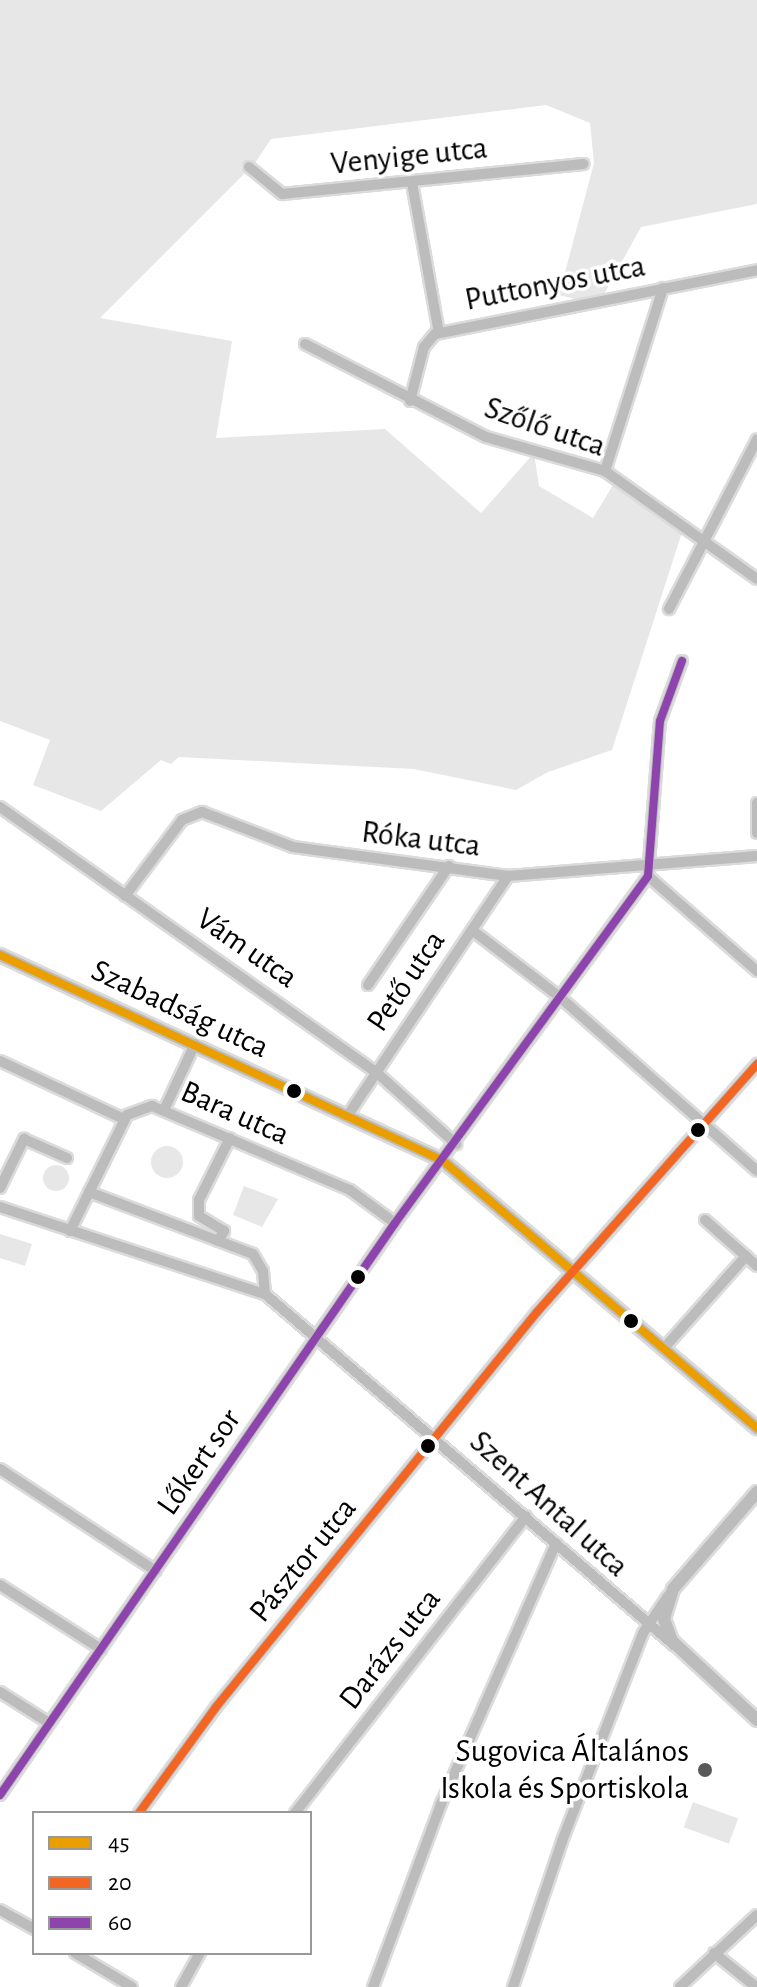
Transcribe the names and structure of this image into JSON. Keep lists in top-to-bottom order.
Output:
{
  "streets": {
    "main road": ["Szabadság utca", "Szent Antal utca"],
    "street": [
      "Venyige utca",
      "Puttonyos utca",
      "Szőlő utca",
      "Róka utca",
      "Vám utca",
      "Pető utca",
      "Bara utca",
      "Lőkert sor",
      "Pásztor utca",
      "Darázs utca"
    ]
  },
  "crossings": [
    ["Puttonyos utca", "Szőlő utca"],
    ["Róka utca", "Vám utca"],
    ["Róka utca", "Pető utca"],
    ["Róka utca", "Lőkert sor"],
    ["Vám utca", "Pető utca"],
    ["Vám utca", "Lőkert sor"],
    ["Pető utca", "Szabadság utca"],
    ["Szabadság utca", "Lőkert sor"],
    ["Szabadság utca", "Pásztor utca"],
    ["Bara utca", "Lőkert sor"],
    ["Lőkert sor", "Szent Antal utca"],
    ["Szent Antal utca", "Pásztor utca"],
    ["Szent Antal utca", "Darázs utca"]
  ],
  "places": ["Sugovica Általános Iskola és Sportiskola"],
  "lines": ["transit line 60", "transit line 45", "transit line 20"],
  "legend": ["45", "20", "60"]
}
